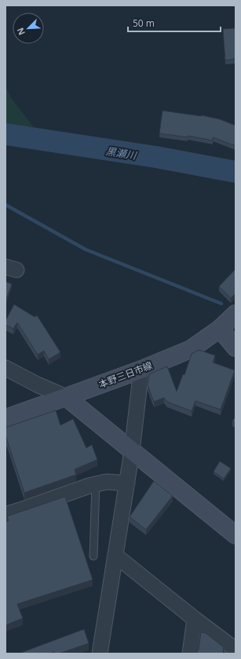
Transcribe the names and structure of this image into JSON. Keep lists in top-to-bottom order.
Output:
{
  "streets": {
    "main road": ["本野三日市線"]
  },
  "water": ["黒瀬川"],
  "scale_bar": "50 m",
  "north": "bottom left"
}
